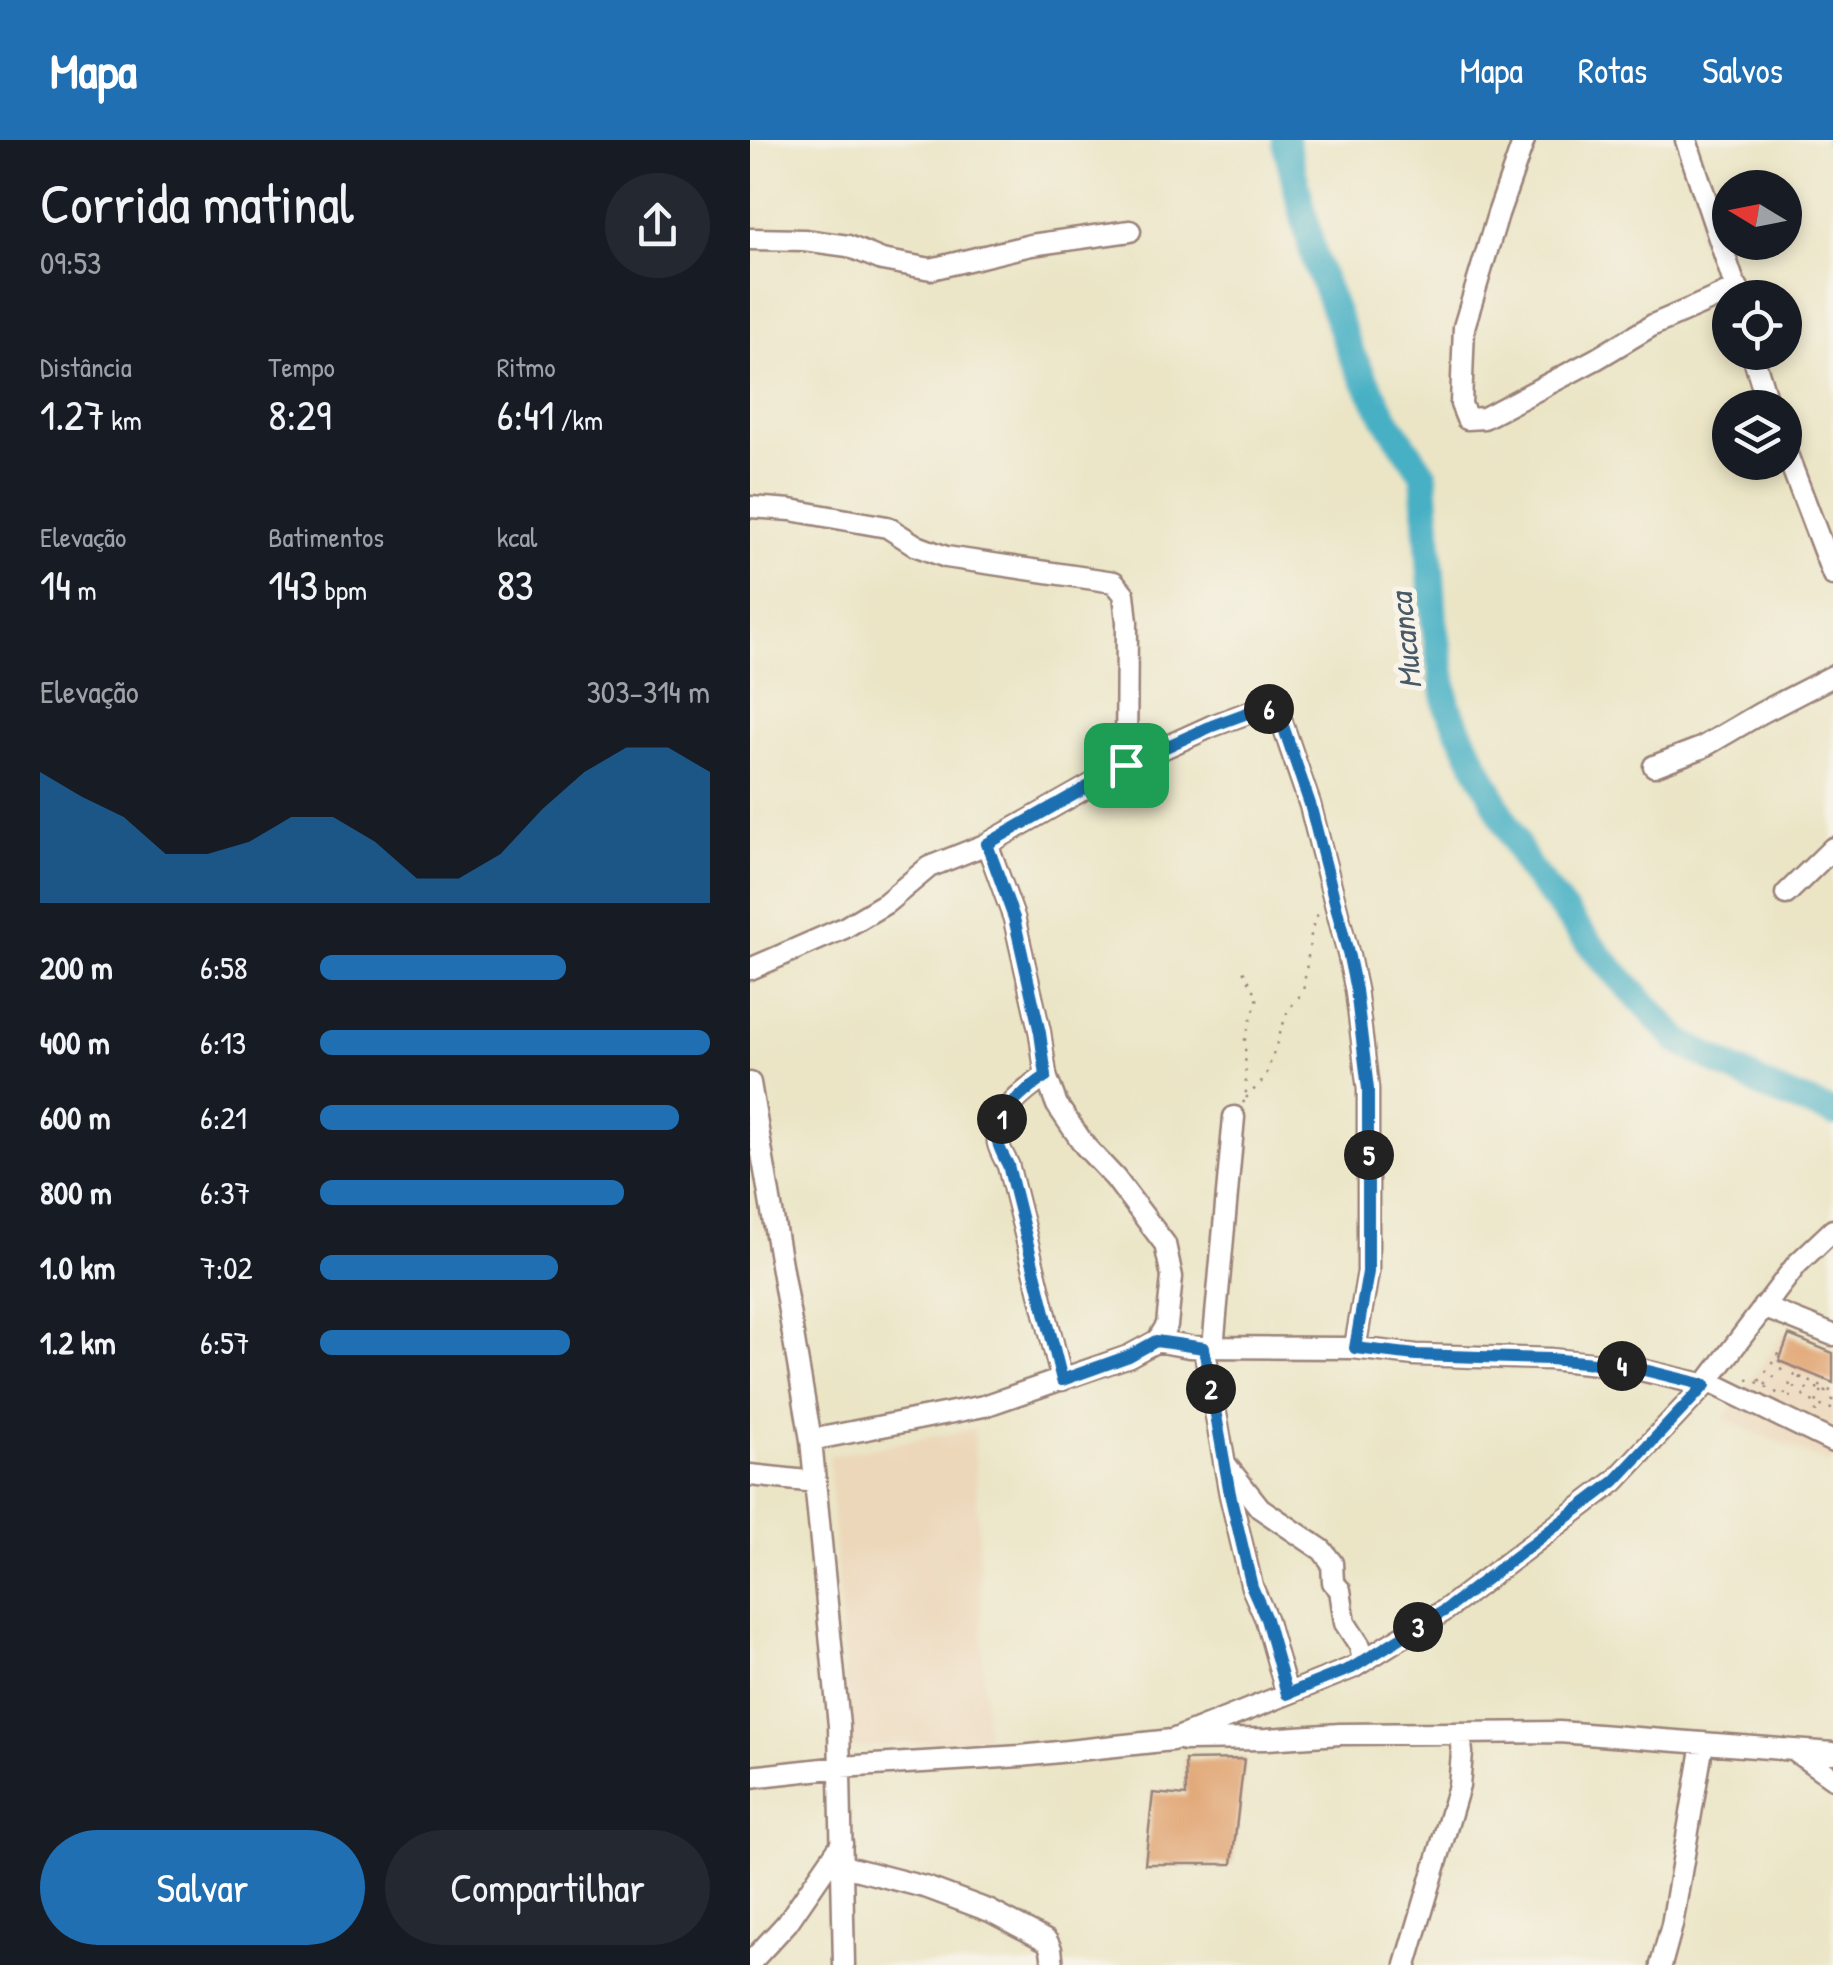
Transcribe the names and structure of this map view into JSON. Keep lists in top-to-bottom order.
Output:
{
  "water": ["Mucanca"],
  "north": "left",
  "page": {
    "header": "Mapa",
    "nav": ["Mapa", "Rotas", "Salvos"],
    "heading": ["Corrida matinal", "09:53"],
    "stats": [
      ["Distância", "1.27 km"],
      ["Tempo", "8:29"],
      ["Ritmo", "6:41 /km"],
      ["Elevação", "14 m"],
      ["Batimentos", "143 bpm"],
      ["kcal", "83"]
    ],
    "chart": ["Elevação", "303–314 m"],
    "pins": [
      "6",
      "1",
      "5",
      "4",
      "2",
      "3"
    ],
    "list": [
      {
        "name": "200 m",
        "note": "6:58"
      },
      {
        "name": "400 m",
        "note": "6:13"
      },
      {
        "name": "600 m",
        "note": "6:21"
      },
      {
        "name": "800 m",
        "note": "6:37"
      },
      {
        "name": "1.0 km",
        "note": "7:02"
      },
      {
        "name": "1.2 km",
        "note": "6:57"
      }
    ],
    "buttons": ["Salvar", "Compartilhar"]
  }
}
